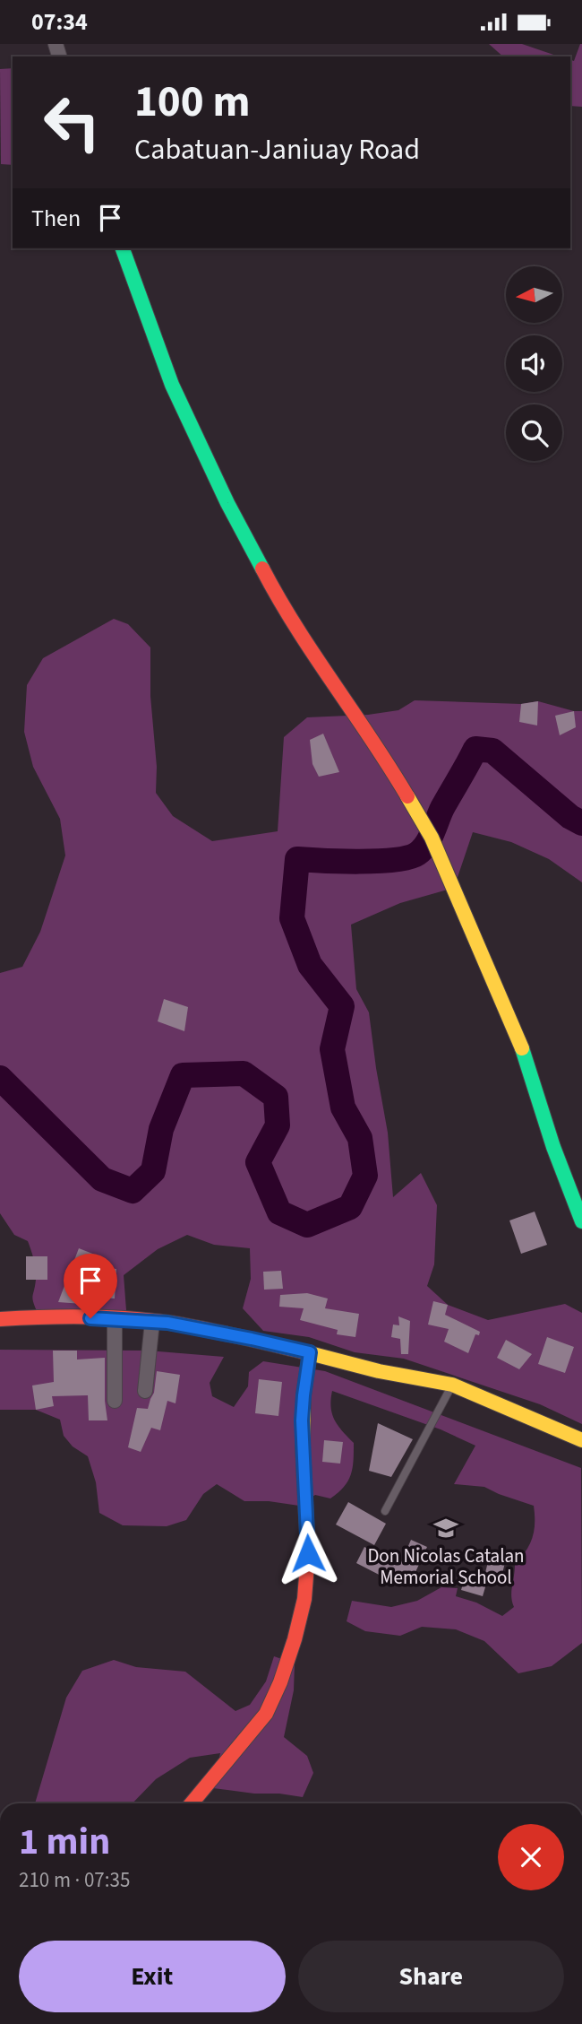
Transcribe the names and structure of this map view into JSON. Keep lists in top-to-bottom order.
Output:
{
  "places": {
    "school or university": ["Don Nicolas Catalan Memorial School"]
  },
  "north": "left",
  "page": {
    "status": "07:34",
    "turn": ["100 m", "Cabatuan-Janiuay Road"],
    "then": "Then",
    "heading": ["1 min", "210 m · 07:35"],
    "buttons": ["Exit", "Share"]
  }
}
